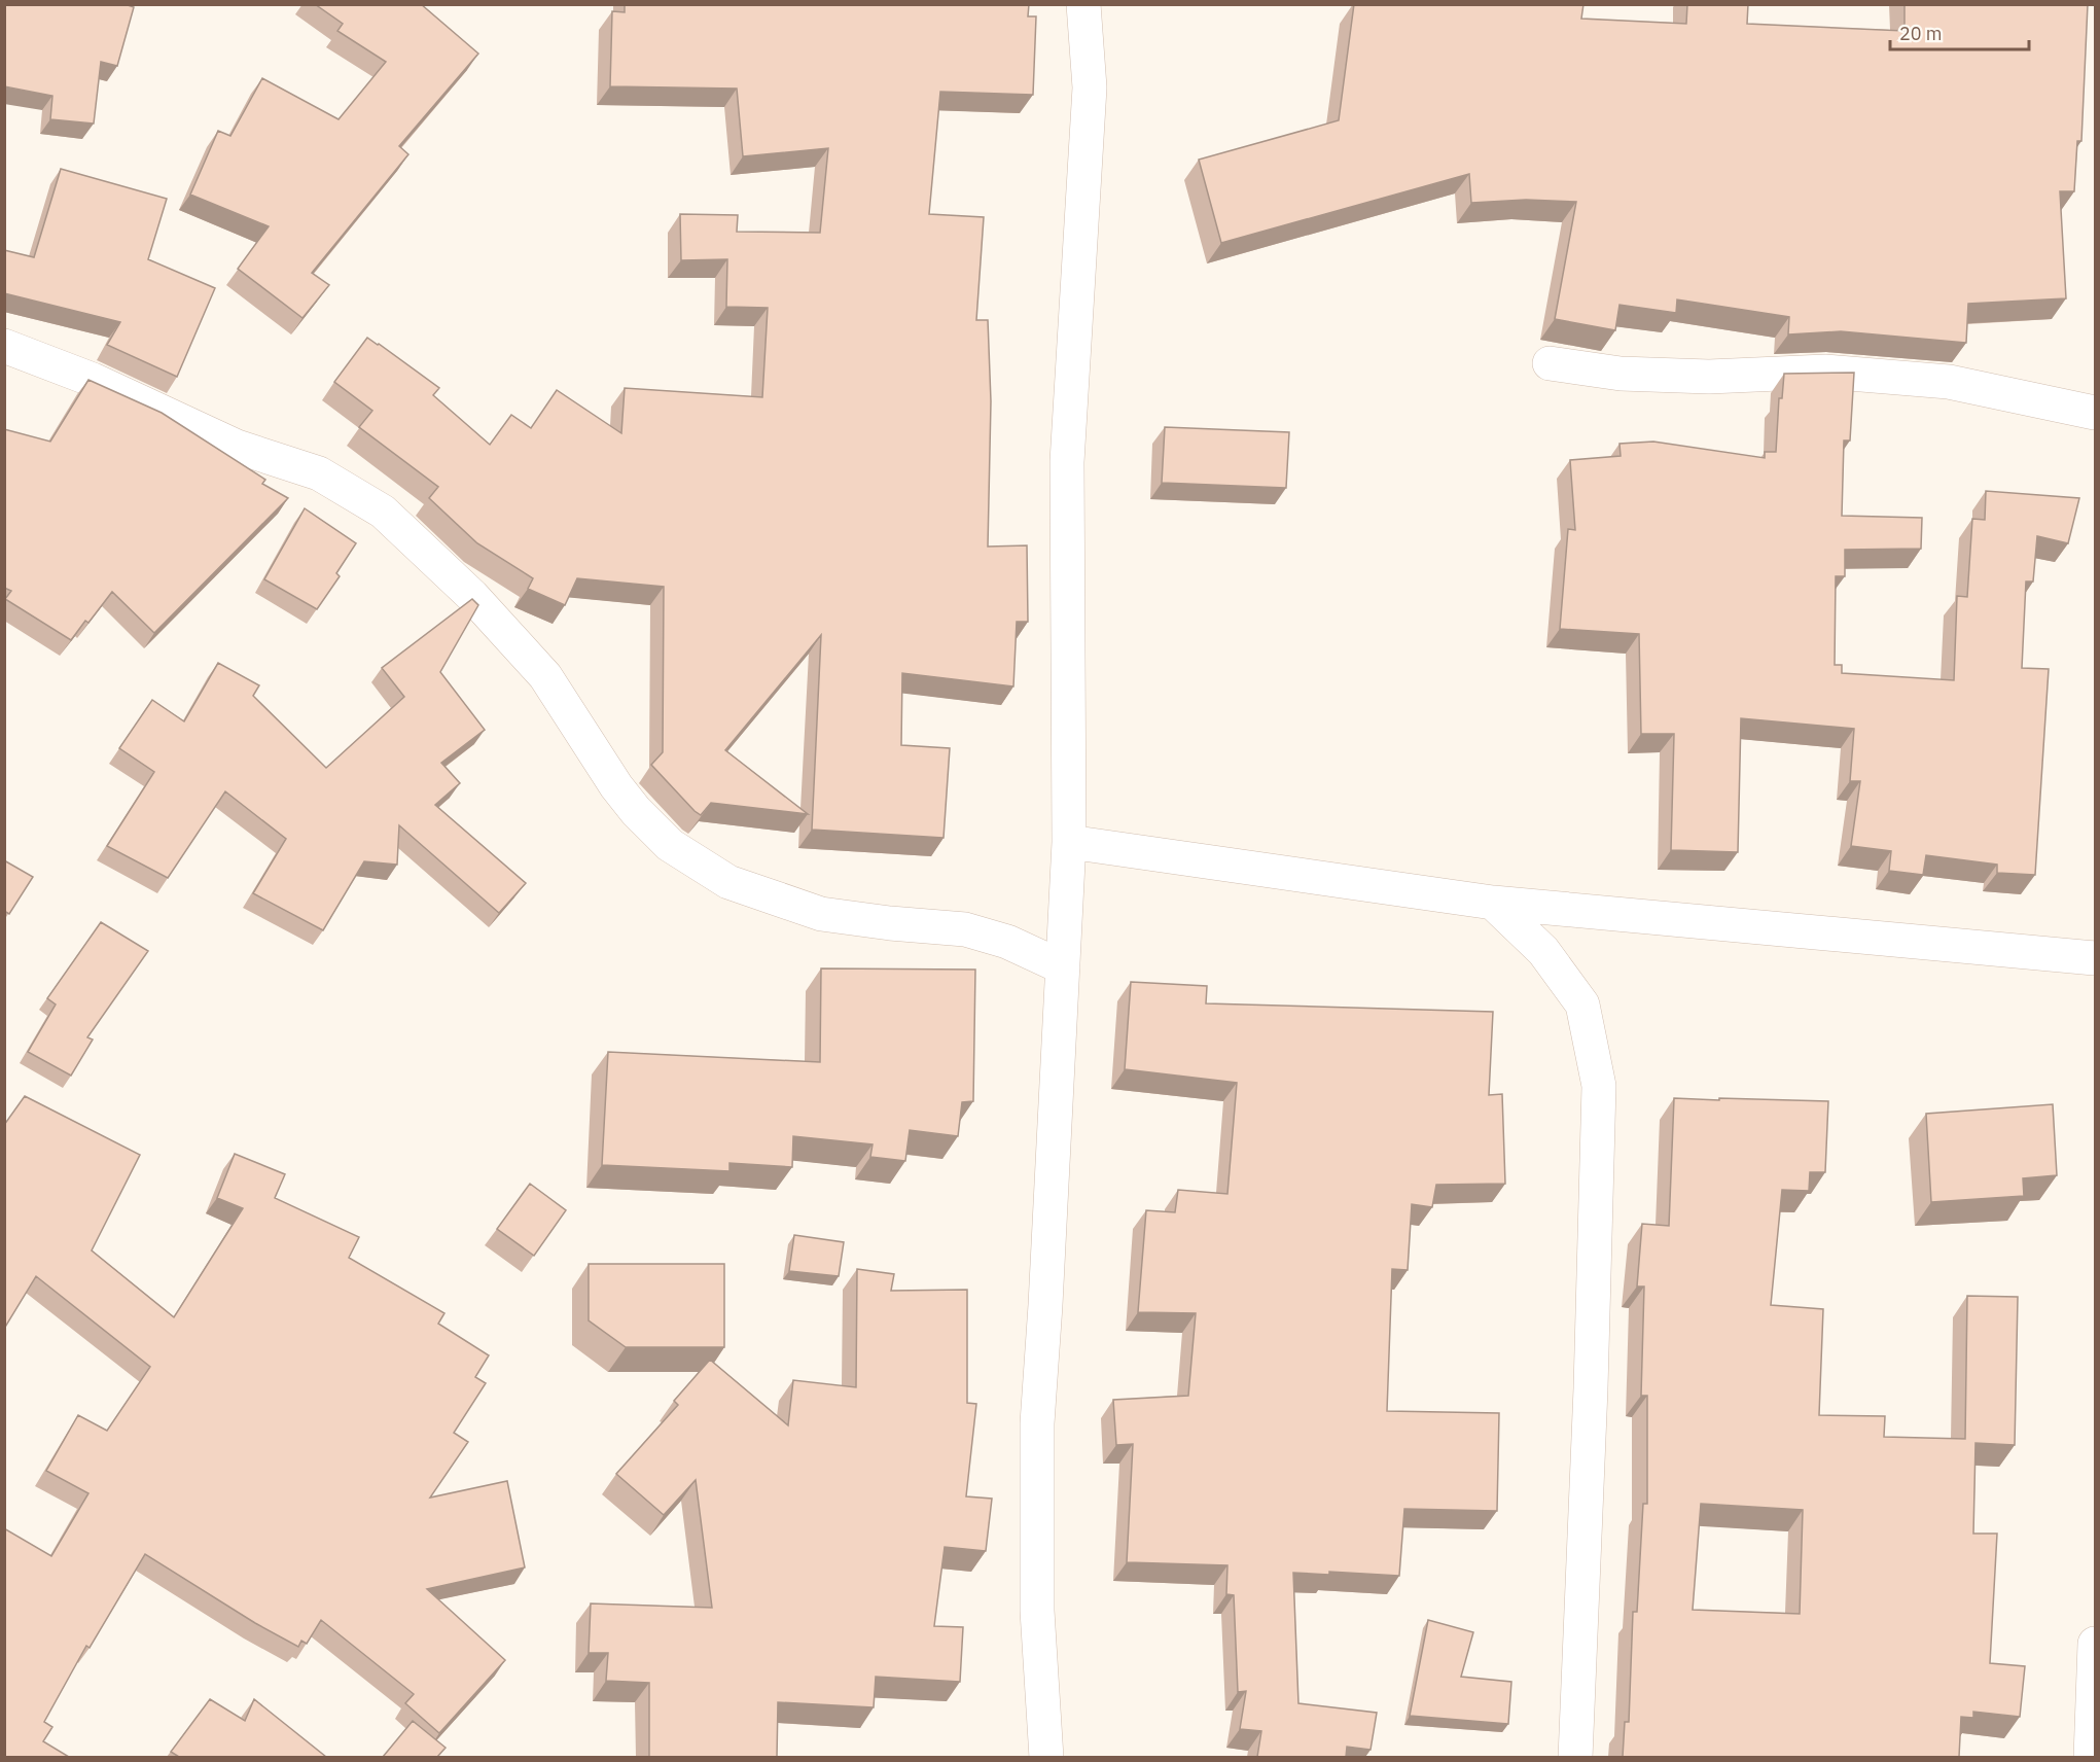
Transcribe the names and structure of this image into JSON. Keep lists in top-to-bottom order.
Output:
{
  "scale_bar": "20 m"
}
